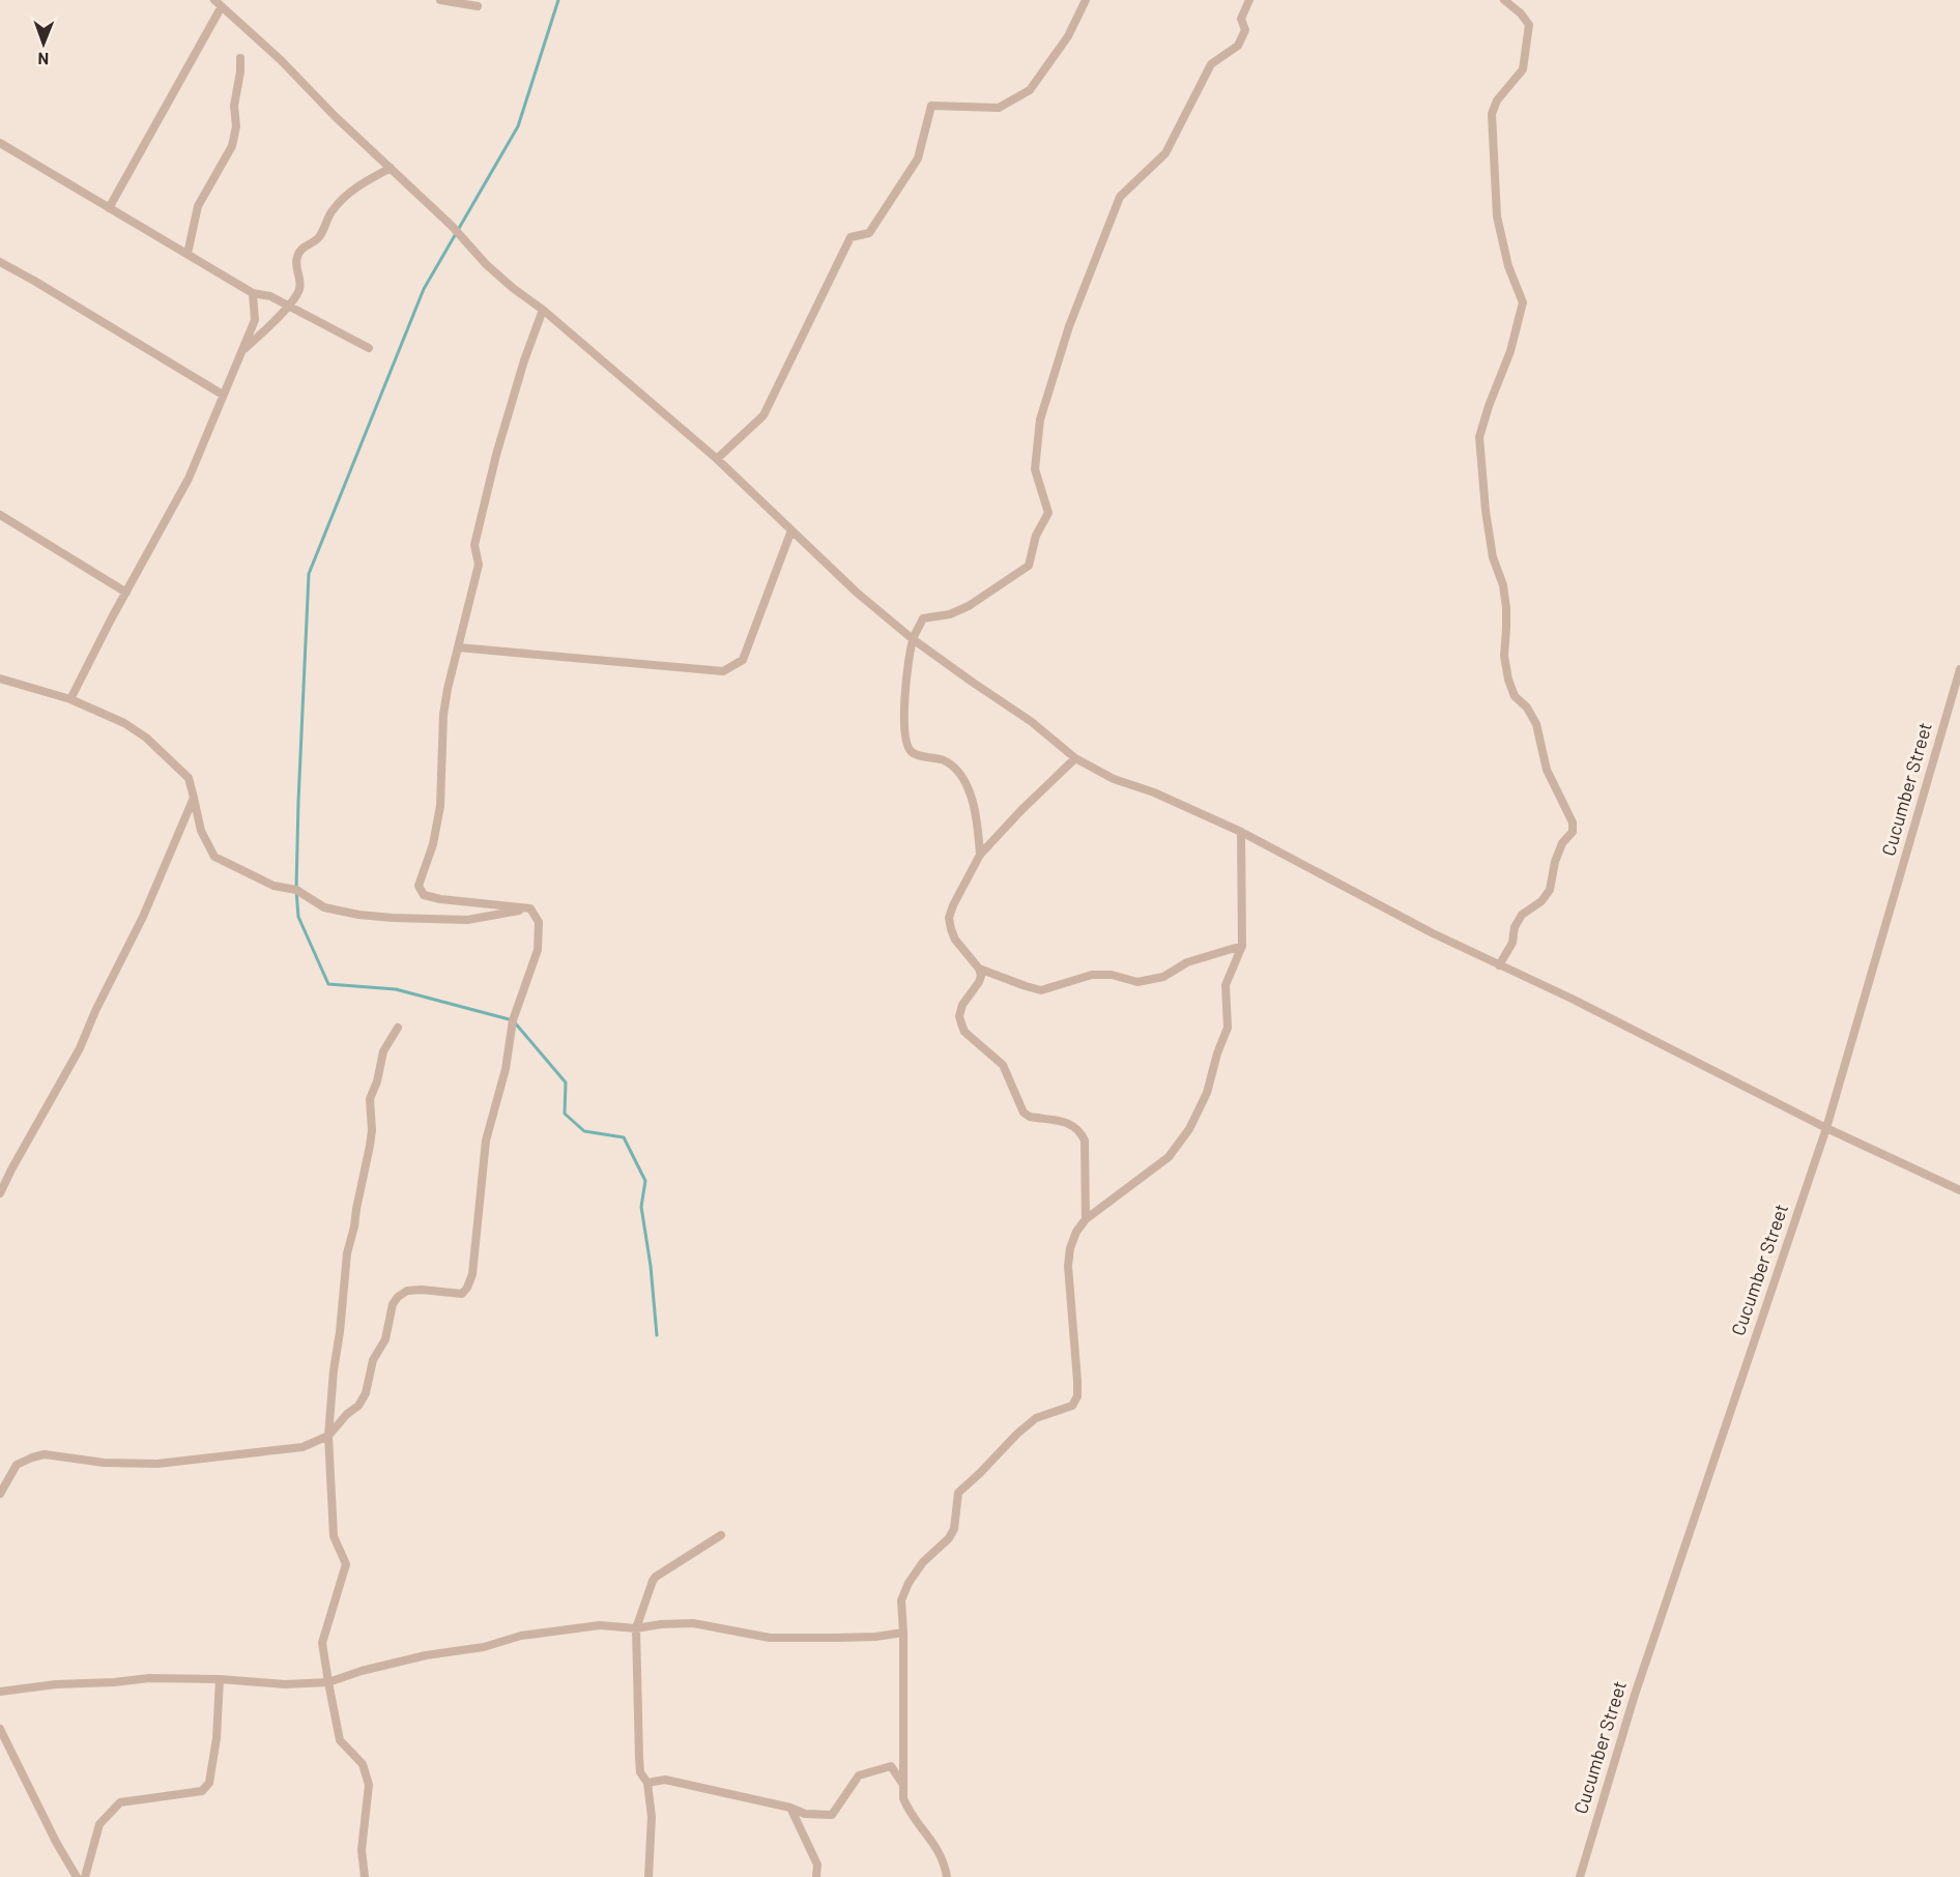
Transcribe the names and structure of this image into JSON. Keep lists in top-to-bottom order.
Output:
{
  "streets": {
    "street": ["Cucumber Street"]
  },
  "north": "bottom"
}
